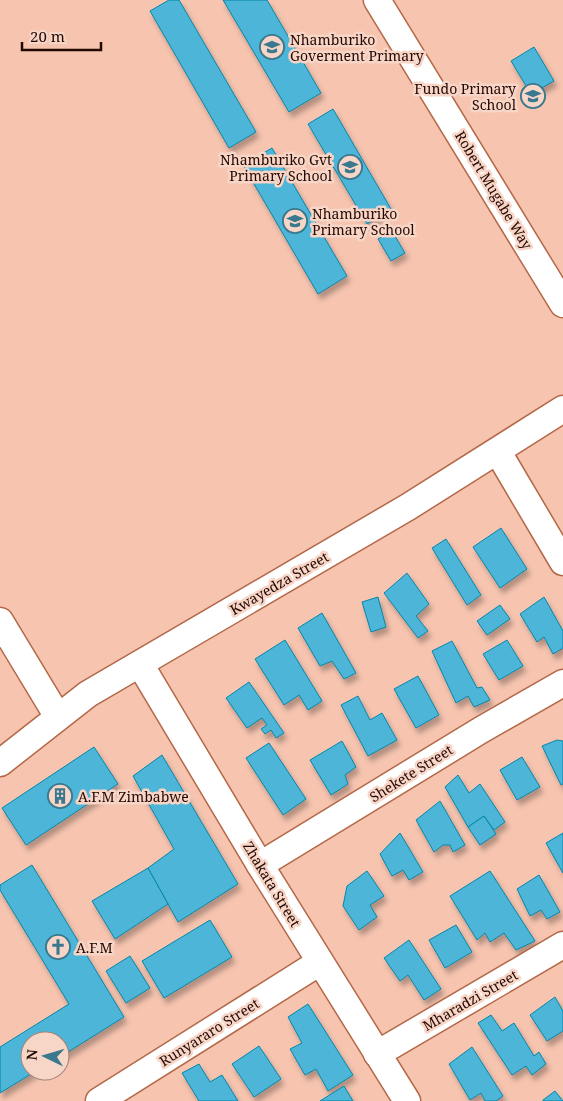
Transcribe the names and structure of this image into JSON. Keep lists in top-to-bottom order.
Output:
{
  "streets": {
    "street": [
      "Robert Mugabe Way",
      "Kwayedza Street",
      "Shekete Street",
      "Zhakata Street",
      "Mharadzi Street",
      "Runyararo Street"
    ]
  },
  "crossings": [
    ["Kwayedza Street", "Zhakata Street"],
    ["Shekete Street", "Zhakata Street"],
    ["Zhakata Street", "Mharadzi Street"],
    ["Zhakata Street", "Runyararo Street"]
  ],
  "places": {
    "school or university": [
      "Nhamburiko Goverment Primary",
      "Fundo Primary School",
      "Nhamburiko Gvt Primary School",
      "Nhamburiko Primary School"
    ],
    "building": ["A.F.M Zimbabwe"],
    "church": ["A.F.M"]
  },
  "scale_bar": "20 m",
  "north": "left"
}
